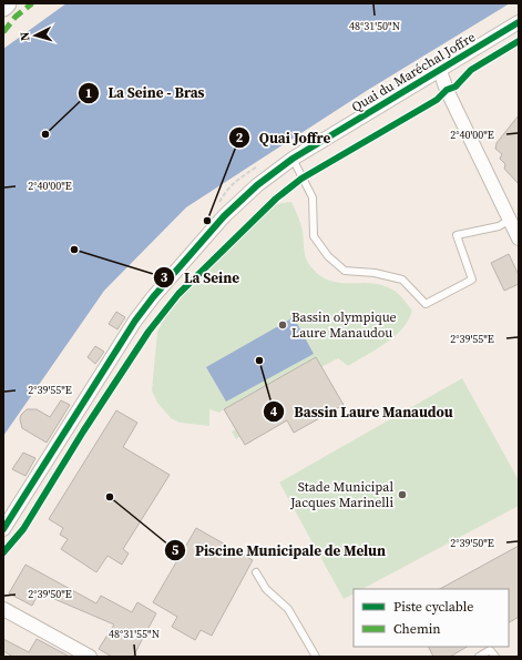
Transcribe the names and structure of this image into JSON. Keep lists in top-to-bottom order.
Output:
{
  "streets": {
    "street": ["Quai du Maréchal Joffre"]
  },
  "places": [
    "La Seine - Bras",
    "Quai Joffre",
    "La Seine",
    "Bassin olympique Laure Manaudou",
    "Bassin Laure Manaudou",
    "Stade Municipal Jacques Marinelli",
    "Piscine Municipale de Melun"
  ],
  "legend": ["Piste cyclable", "Chemin"],
  "north": "left",
  "coordinates": [
    "48°31'50\"N",
    "2°40'00\"E",
    "2°39'55\"E",
    "2°39'50\"E",
    "48°31'55\"N"
  ]
}
